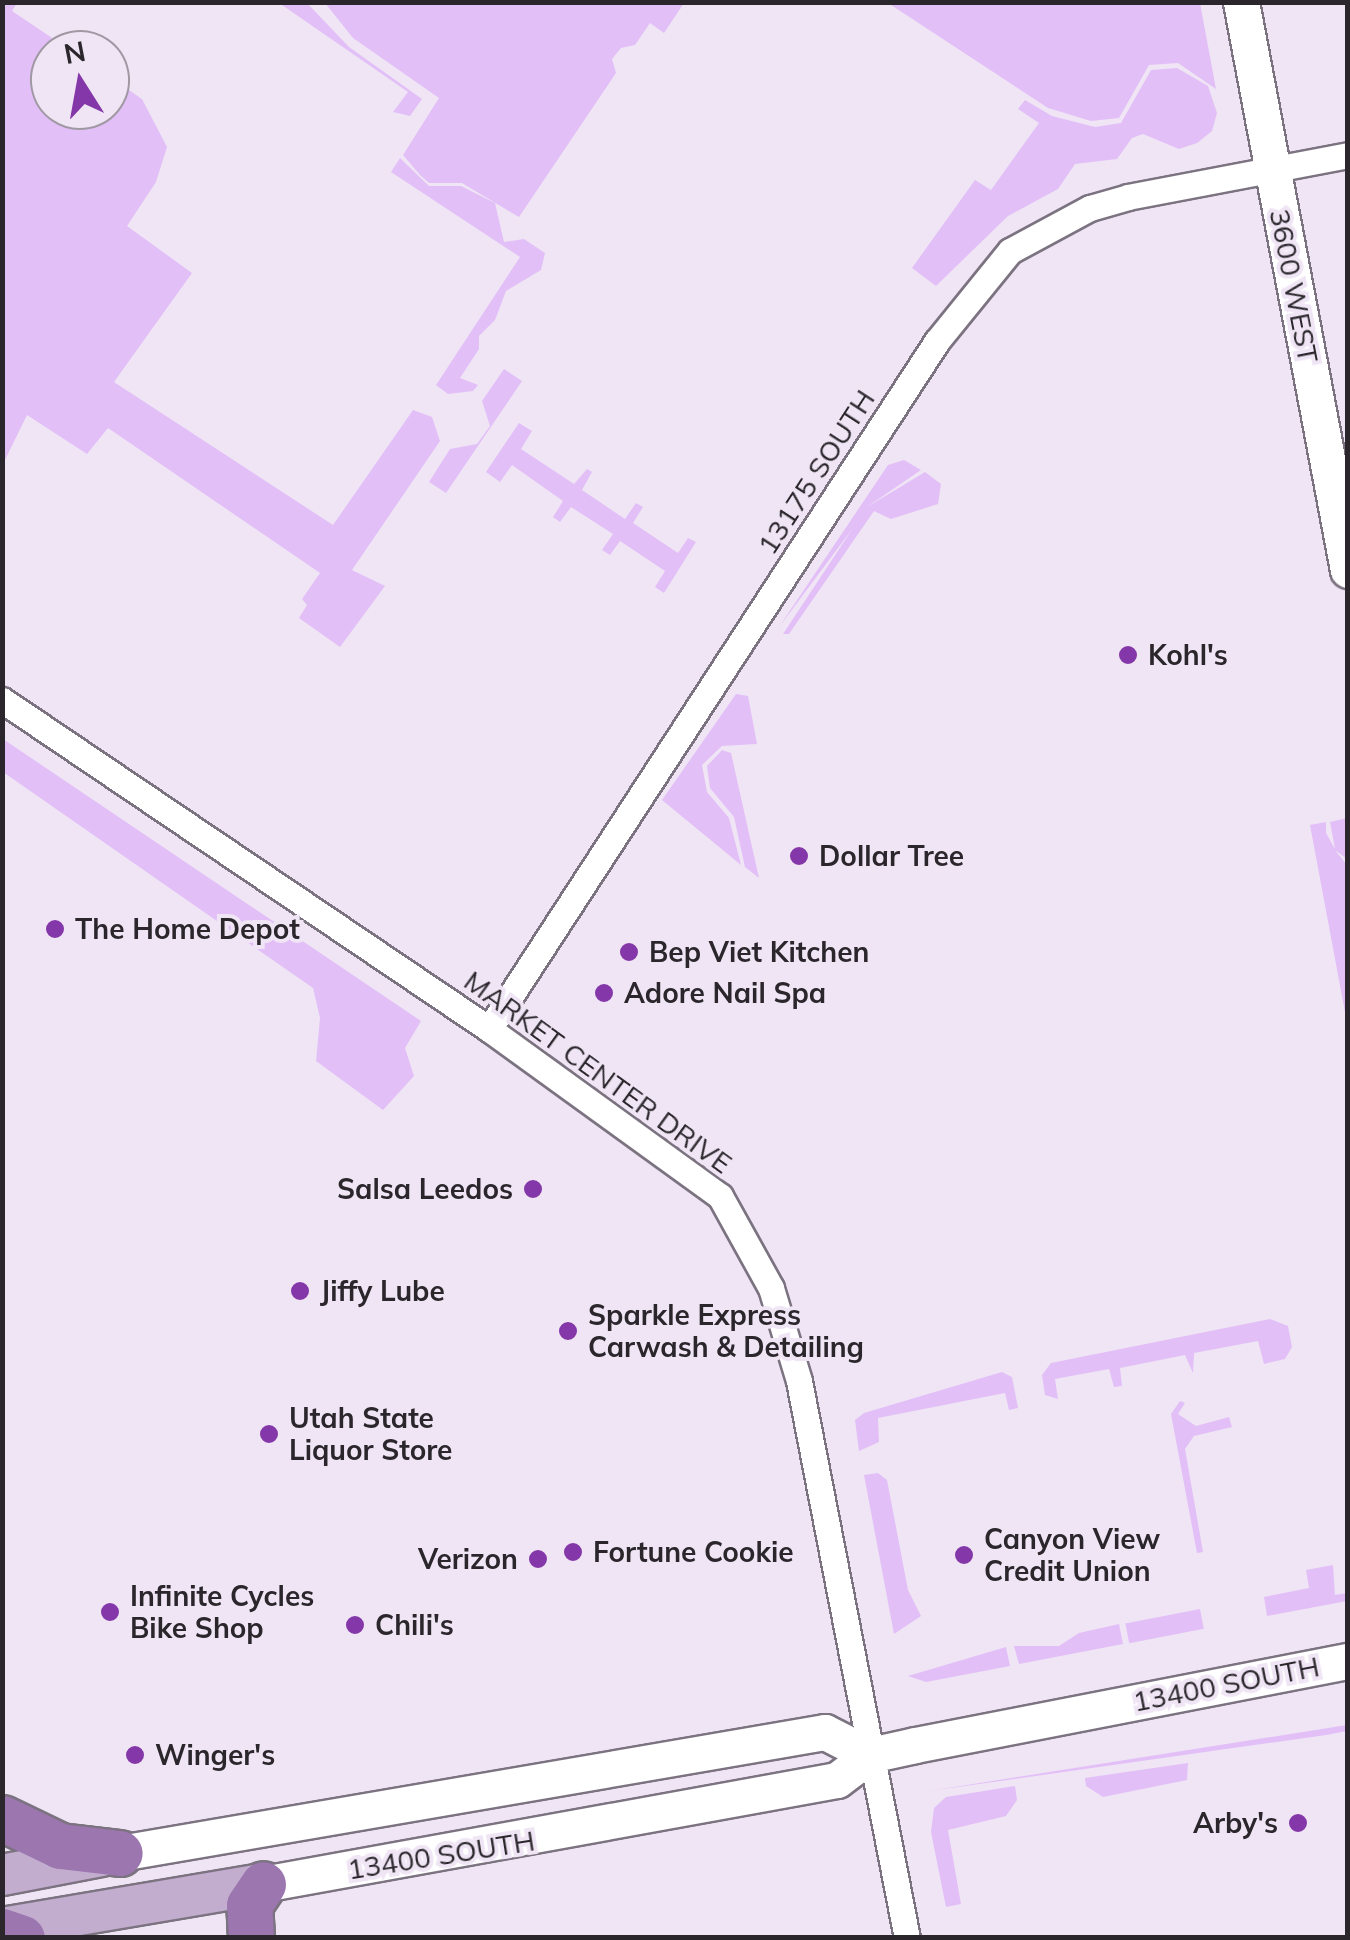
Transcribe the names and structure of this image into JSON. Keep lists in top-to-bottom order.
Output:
{
  "streets": {
    "main road": ["3600 WEST", "13400 SOUTH"],
    "street": ["13175 SOUTH", "MARKET CENTER DRIVE"]
  },
  "crossings": [
    ["3600 WEST", "13175 SOUTH"],
    ["13175 SOUTH", "MARKET CENTER DRIVE"],
    ["MARKET CENTER DRIVE", "13400 SOUTH"]
  ],
  "places": [
    "Kohl's",
    "Dollar Tree",
    "The Home Depot",
    "Bep Viet Kitchen",
    "Adore Nail Spa",
    "Salsa Leedos",
    "Jiffy Lube",
    "Sparkle Express Carwash & Detailing",
    "Utah State Liquor Store",
    "Fortune Cookie",
    "Canyon View Credit Union",
    "Verizon",
    "Infinite Cycles Bike Shop",
    "Chili's",
    "Winger's",
    "Arby's"
  ],
  "north": "top"
}
